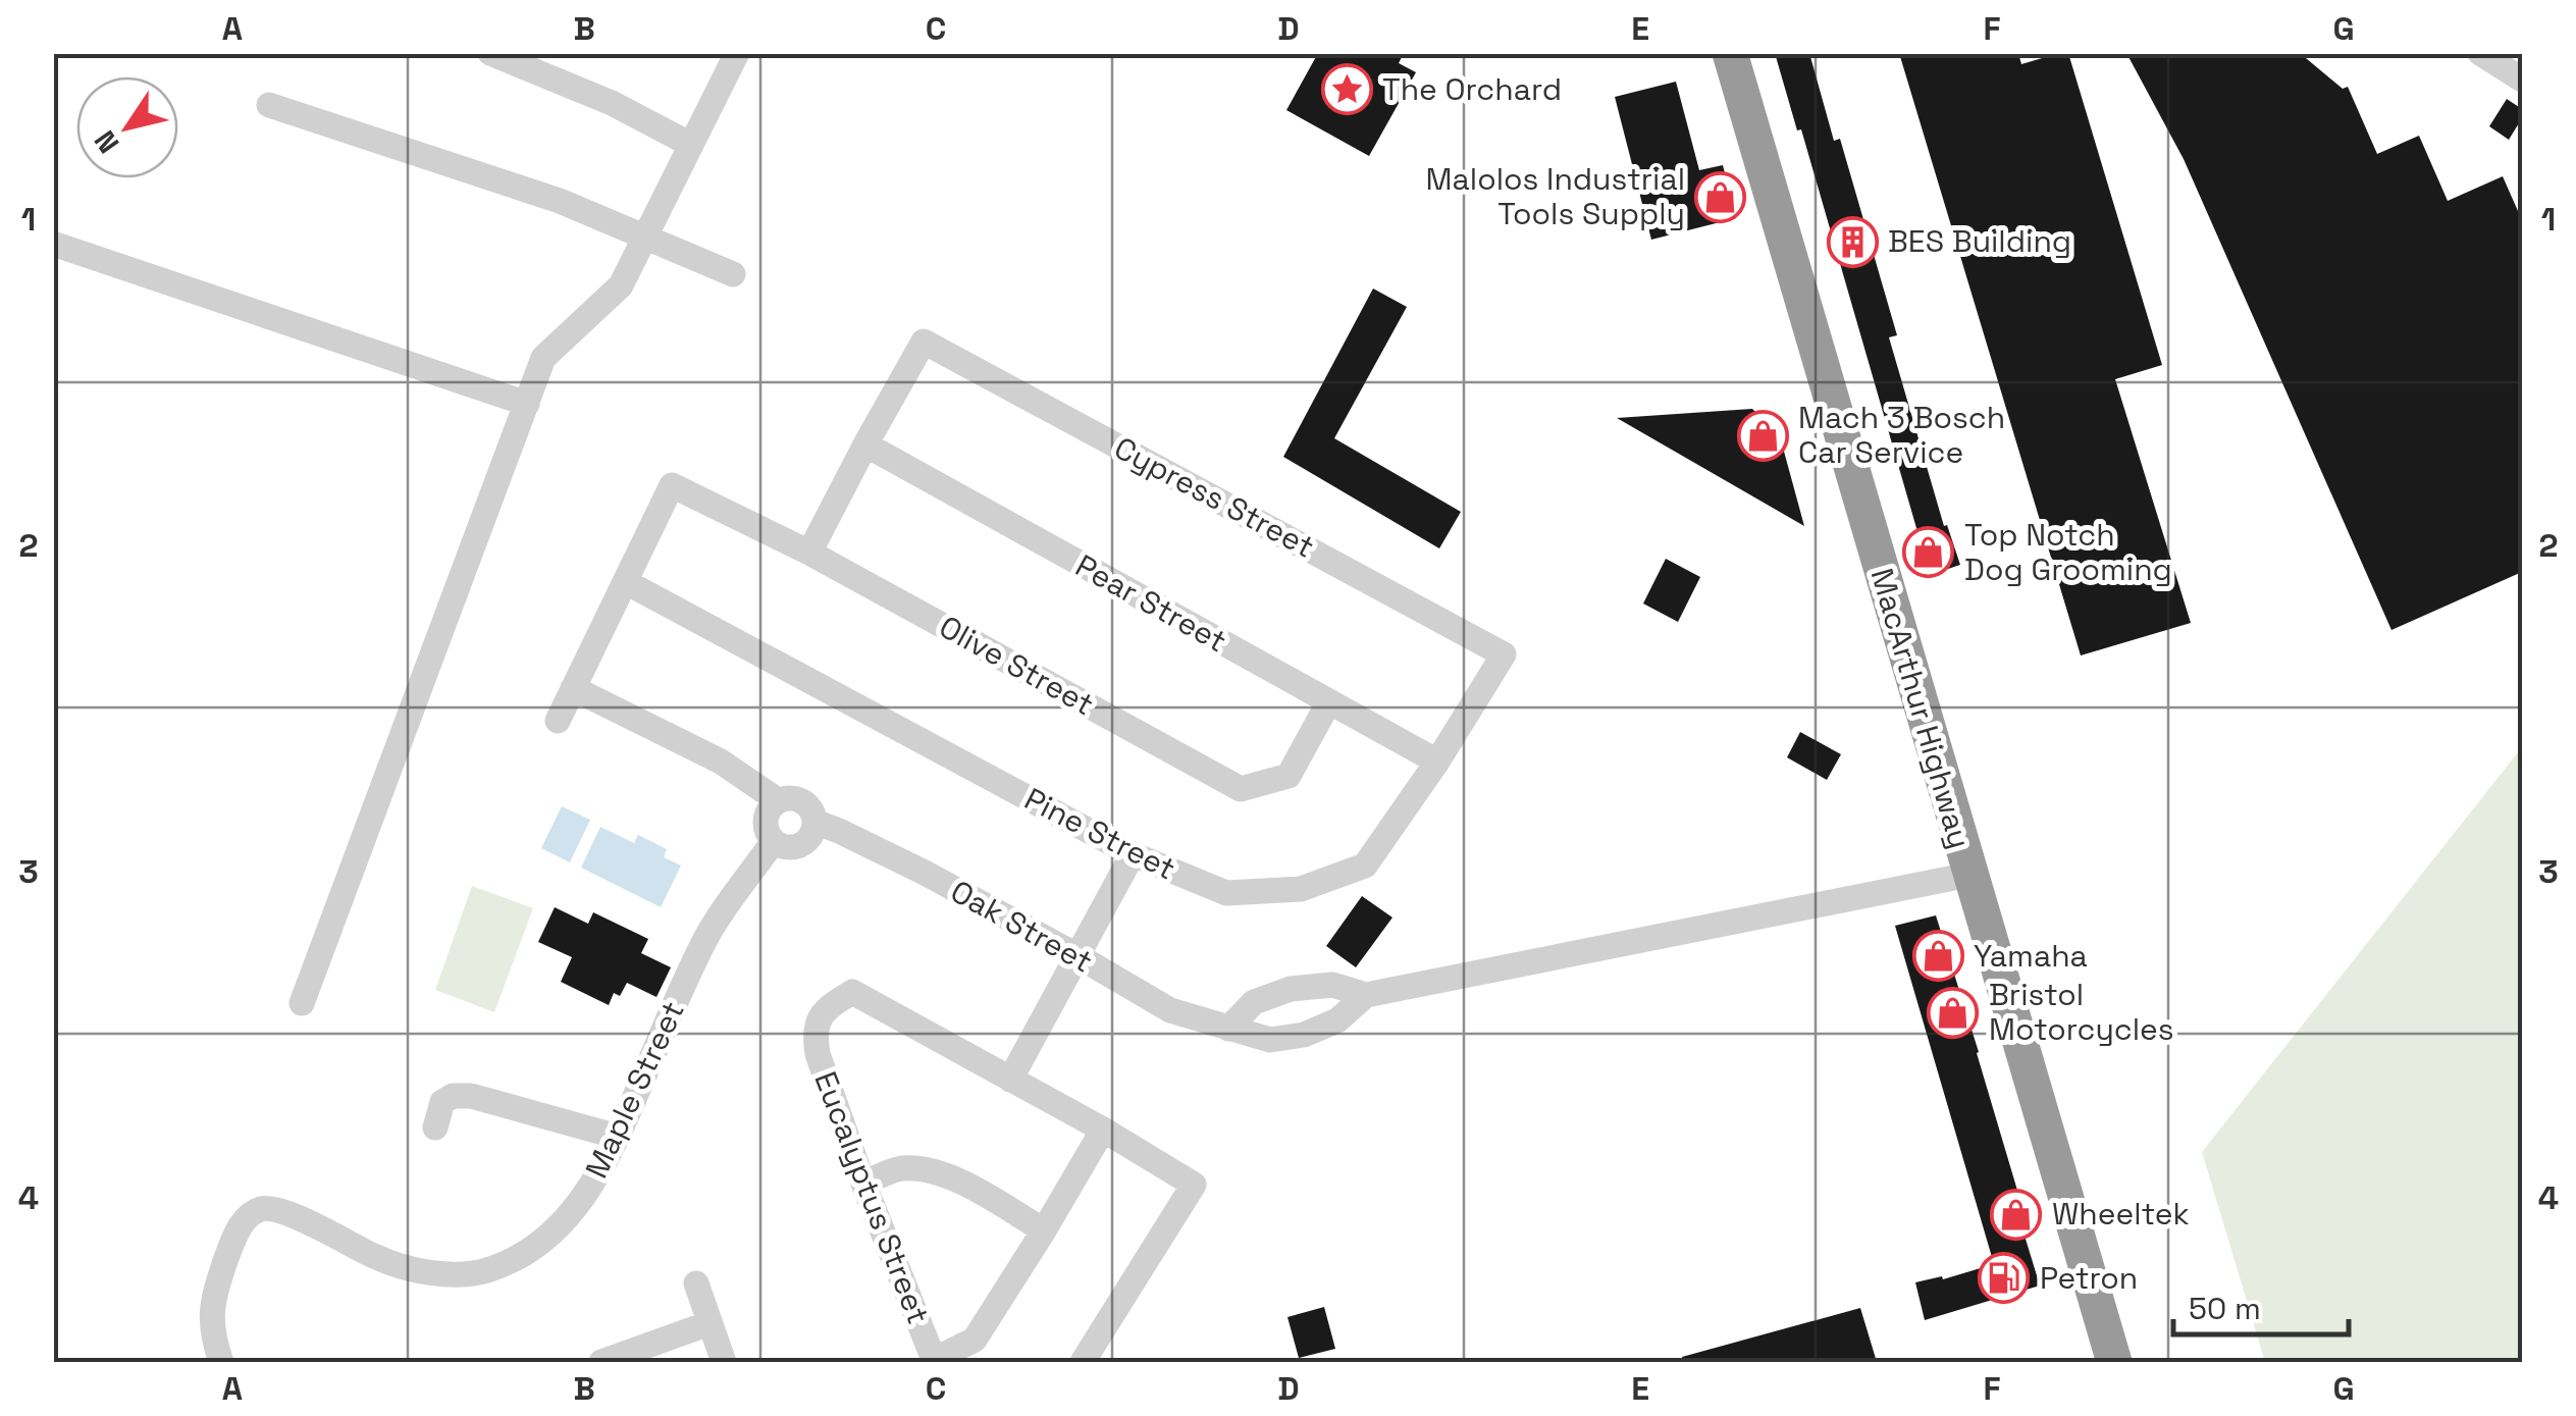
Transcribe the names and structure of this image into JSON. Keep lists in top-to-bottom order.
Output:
{
  "streets": {
    "highway": ["MacArthur Highway"],
    "street": [
      "Cypress Street",
      "Pear Street",
      "Olive Street",
      "Pine Street",
      "Oak Street",
      "Maple Street",
      "Eucalyptus Street"
    ]
  },
  "crossings": [
    ["Cypress Street", "Pear Street"],
    ["Cypress Street", "Pine Street"],
    ["Pear Street", "Olive Street"],
    ["Pear Street", "Pine Street"],
    ["Olive Street", "Pine Street"],
    ["Oak Street", "Maple Street"]
  ],
  "places": {
    "place": ["The Orchard"],
    "shop": [
      "Malolos Industrial Tools Supply",
      "Mach 3 Bosch Car Service",
      "Top Notch Dog Grooming",
      "Yamaha",
      "Bristol Motorcycles",
      "Wheeltek"
    ],
    "building": ["BES Building"],
    "fuel station": ["Petron"]
  },
  "scale_bar": "50 m",
  "north": "bottom left",
  "grid": {
    "columns": [
      "A",
      "B",
      "C",
      "D",
      "E",
      "F",
      "G"
    ],
    "rows": [
      "1",
      "2",
      "3",
      "4"
    ]
  }
}
